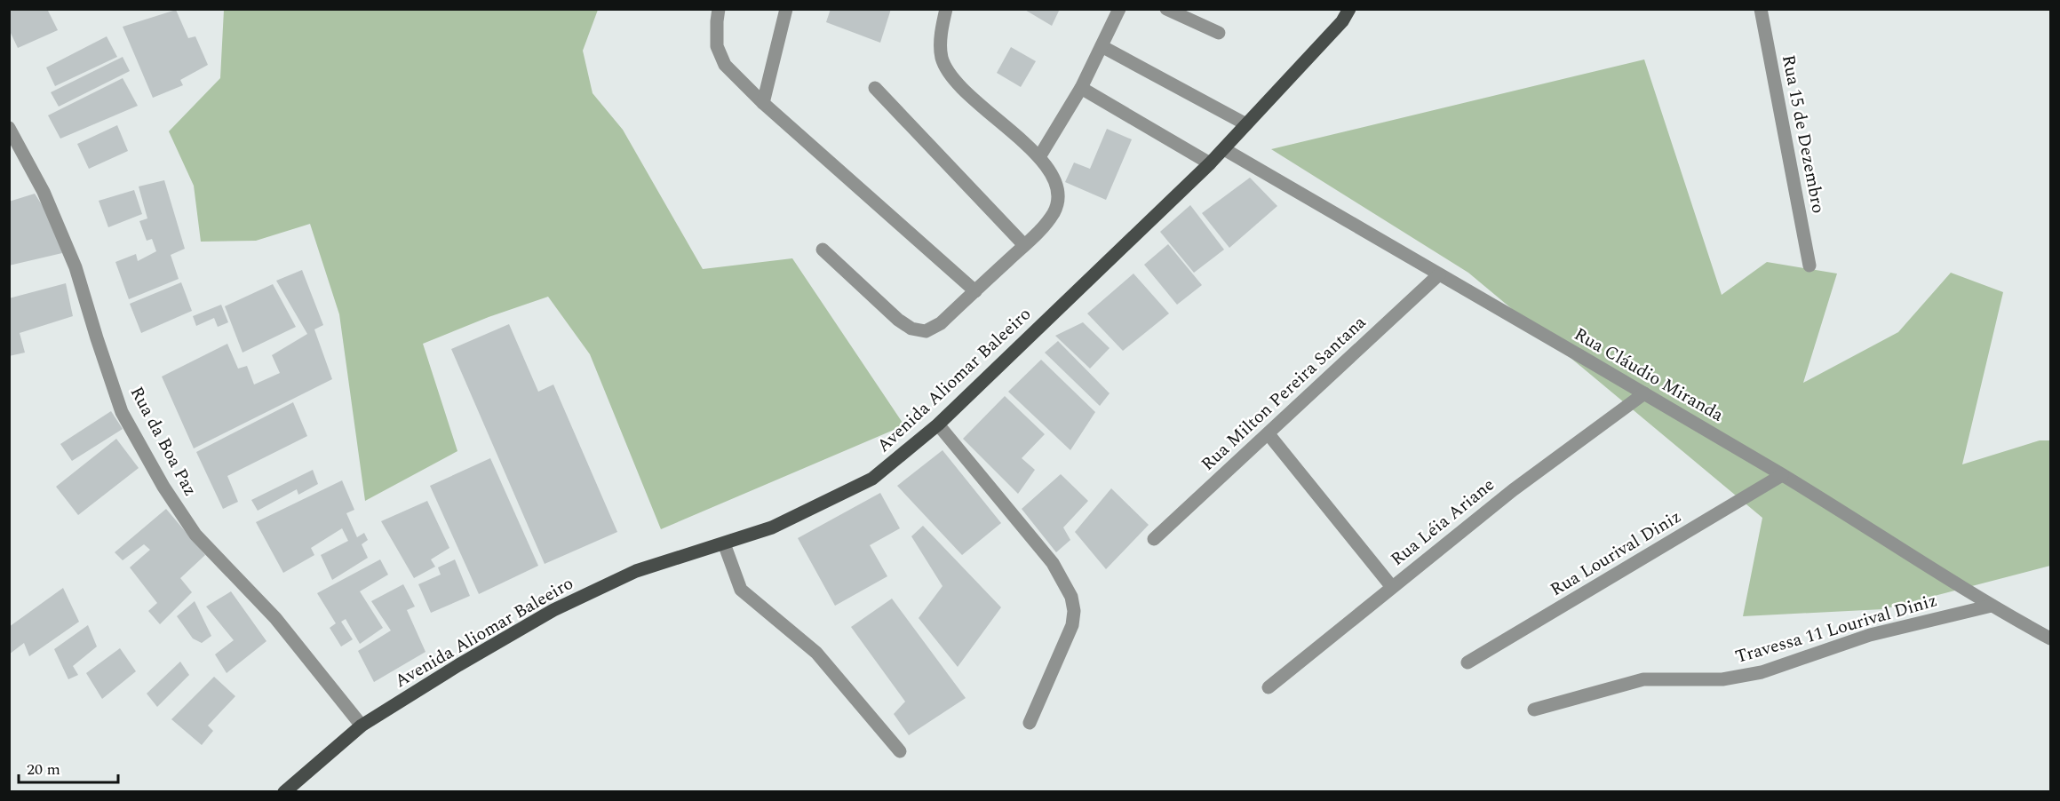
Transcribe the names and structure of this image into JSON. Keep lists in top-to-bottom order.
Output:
{
  "streets": {
    "main road": ["Avenida Aliomar Baleeiro"],
    "street": [
      "Rua 15 de Dezembro",
      "Rua Cláudio Miranda",
      "Rua Milton Pereira Santana",
      "Rua da Boa Paz",
      "Rua Léia Ariane",
      "Rua Lourival Diniz",
      "Travessa 11 Lourival Diniz"
    ]
  },
  "crossings": [
    ["Rua Cláudio Miranda", "Avenida Aliomar Baleeiro"],
    ["Rua Cláudio Miranda", "Rua Milton Pereira Santana"],
    ["Rua Cláudio Miranda", "Rua Léia Ariane"],
    ["Rua Cláudio Miranda", "Rua Lourival Diniz"],
    ["Rua Cláudio Miranda", "Travessa 11 Lourival Diniz"],
    ["Avenida Aliomar Baleeiro", "Rua da Boa Paz"]
  ],
  "scale_bar": "20 m"
}
